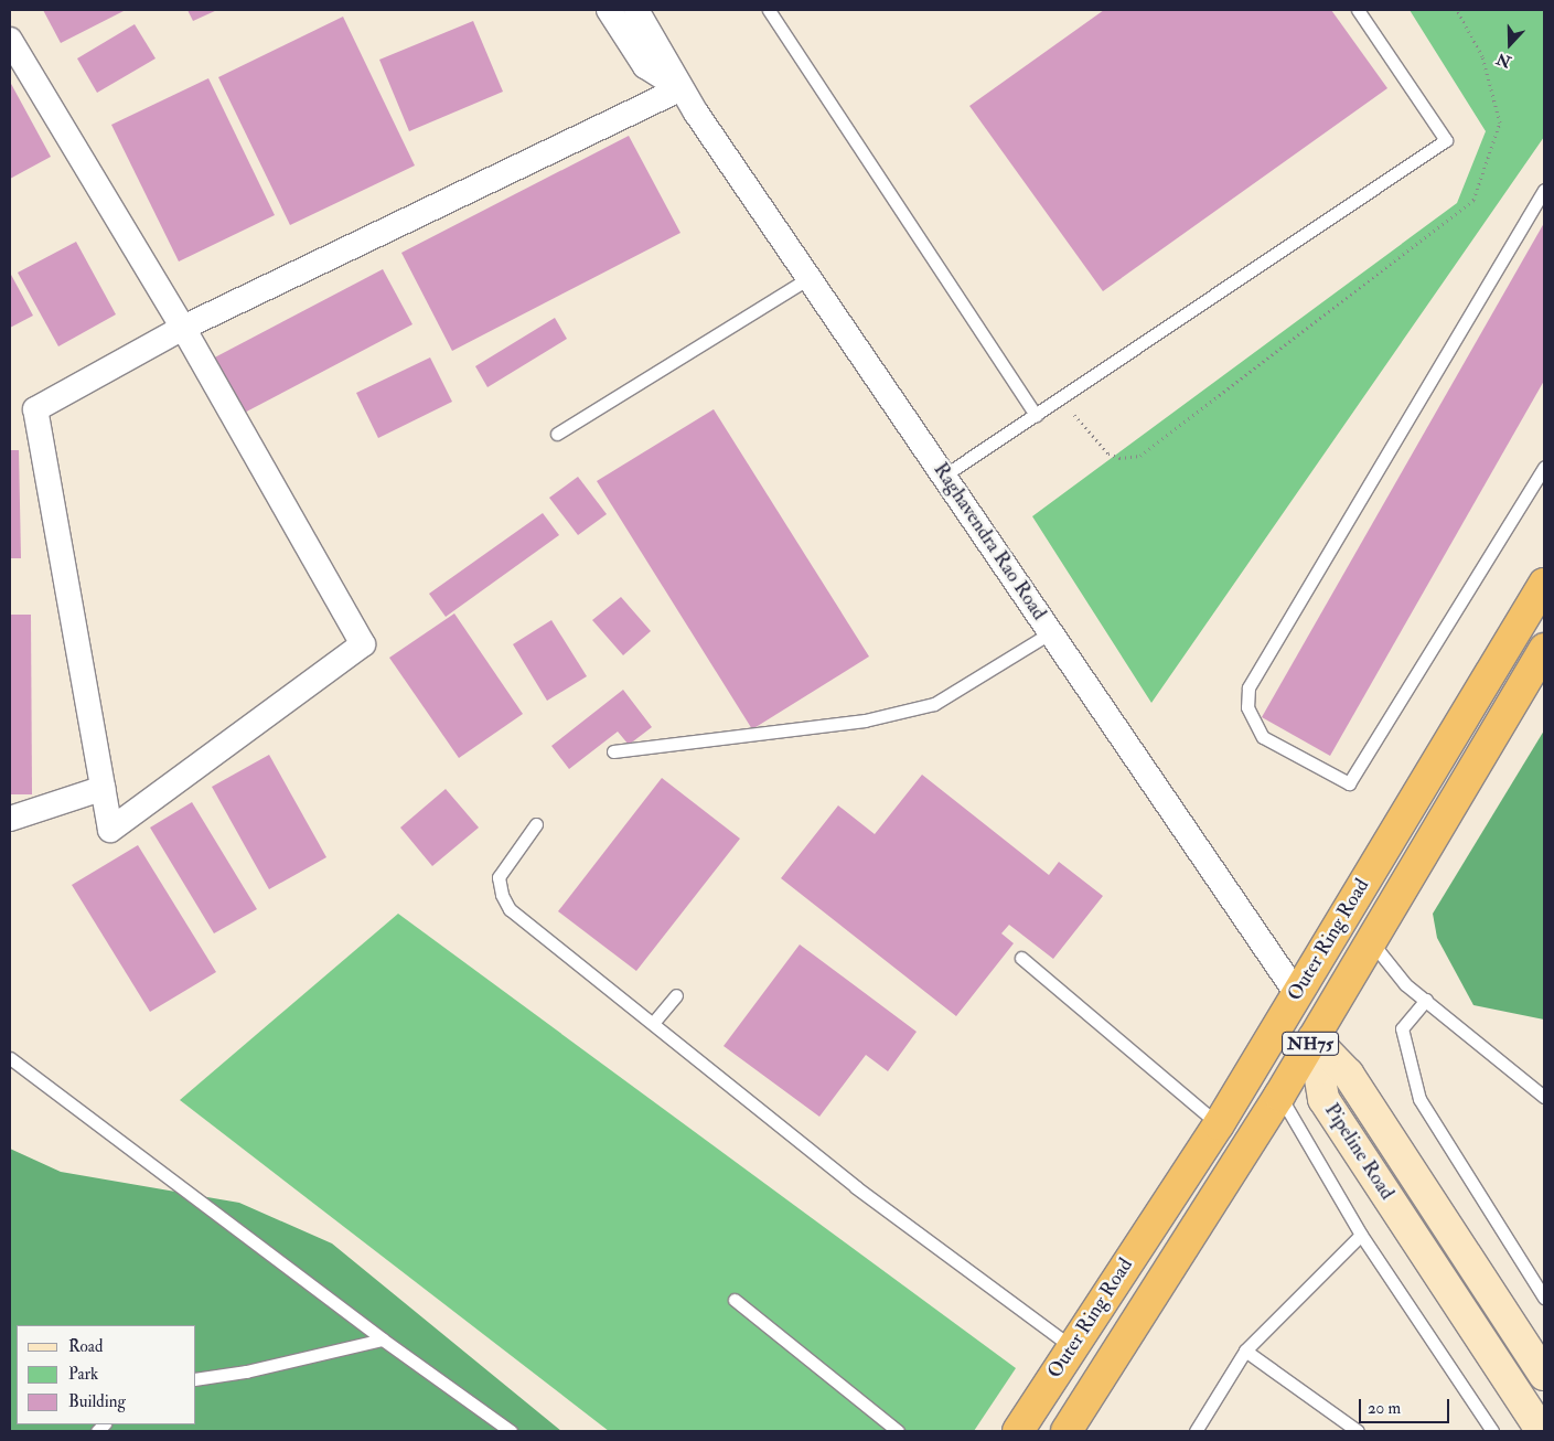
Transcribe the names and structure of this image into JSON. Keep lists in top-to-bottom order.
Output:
{
  "streets": {
    "highway": ["Outer Ring Road", "NH75"],
    "main road": ["Pipeline Road"],
    "street": ["Raghavendra Rao Road"]
  },
  "crossings": [
    ["Raghavendra Rao Road", "Outer Ring Road"],
    ["Outer Ring Road", "Pipeline Road"]
  ],
  "legend": ["Road", "Park", "Building"],
  "scale_bar": "20 m",
  "north": "bottom"
}
